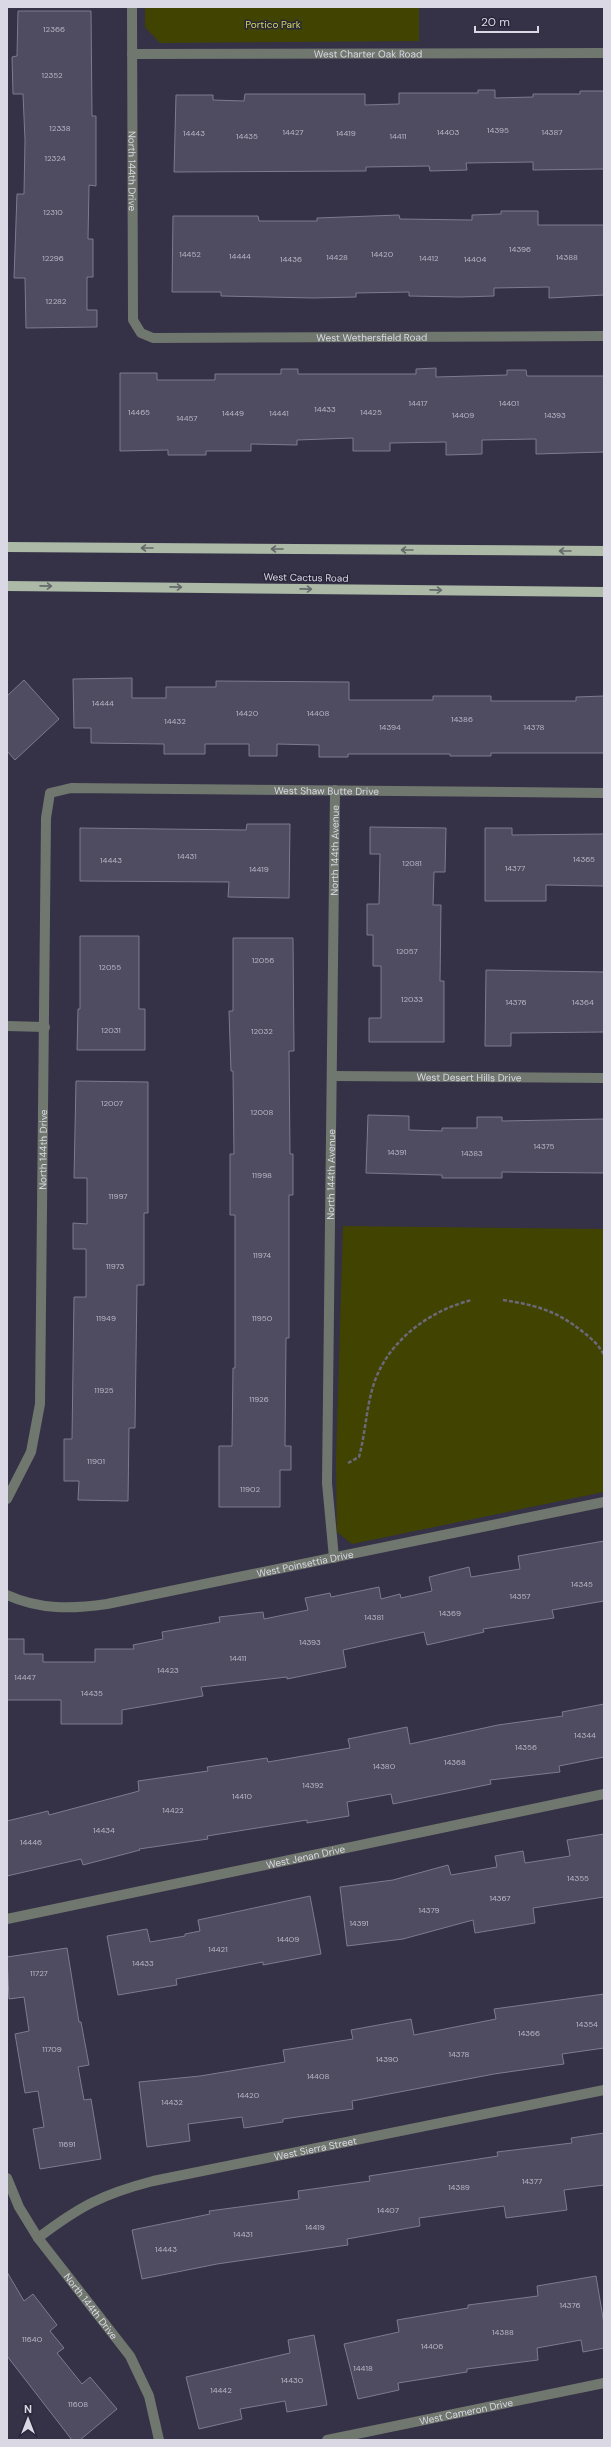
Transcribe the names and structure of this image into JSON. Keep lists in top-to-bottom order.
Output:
{
  "streets": {
    "main road": ["West Cactus Road"],
    "street": [
      "West Charter Oak Road",
      "North 144th Drive",
      "West Wethersfield Road",
      "West Shaw Butte Drive",
      "North 144th Avenue",
      "West Desert Hills Drive",
      "West Poinsettia Drive",
      "West Jenan Drive",
      "West Sierra Street",
      "West Cameron Drive"
    ]
  },
  "crossings": [
    ["West Charter Oak Road", "North 144th Drive"],
    ["North 144th Drive", "West Wethersfield Road"],
    ["North 144th Drive", "West Shaw Butte Drive"],
    ["North 144th Drive", "West Sierra Street"],
    ["West Shaw Butte Drive", "North 144th Avenue"],
    ["North 144th Avenue", "West Desert Hills Drive"],
    ["North 144th Avenue", "West Poinsettia Drive"]
  ],
  "parks": ["Portico Park"],
  "house_numbers": [
    "12366",
    "12352",
    "12338",
    "14395",
    "14427",
    "14403",
    "14387",
    "14443",
    "14419",
    "14435",
    "14411",
    "12324",
    "12310",
    "14396",
    "14452",
    "14420",
    "14444",
    "14428",
    "14388",
    "12296",
    "14412",
    "14436",
    "14404",
    "12282",
    "14417",
    "14401",
    "14433",
    "14465",
    "14425",
    "14449",
    "14441",
    "14409",
    "14393",
    "14457",
    "14444",
    "14420",
    "14408",
    "14386",
    "14432",
    "14394",
    "14378",
    "14431",
    "14365",
    "14443",
    "12081",
    "14377",
    "14419",
    "12057",
    "12056",
    "12055",
    "12033",
    "14376",
    "14364",
    "12031",
    "12032",
    "12007",
    "12008",
    "14375",
    "14391",
    "14383",
    "11998",
    "11997",
    "11974",
    "11973",
    "11949",
    "11950",
    "11925",
    "11926",
    "11901",
    "11902",
    "14345",
    "14357",
    "14369",
    "14381",
    "14393",
    "14411",
    "14423",
    "14447",
    "14435",
    "14344",
    "14356",
    "14368",
    "14380",
    "14392",
    "14410",
    "14422",
    "14434",
    "14446",
    "14355",
    "14367",
    "14379",
    "14391",
    "14409",
    "14421",
    "14433",
    "11727",
    "14354",
    "14366",
    "11709",
    "14378",
    "14390",
    "14408",
    "14420",
    "14432",
    "11691",
    "14377",
    "14389",
    "14407",
    "14419",
    "14431",
    "14443",
    "14376",
    "14388",
    "11640",
    "14406",
    "14418",
    "14430",
    "14442",
    "11608"
  ],
  "scale_bar": "20 m",
  "north": "top"
}
